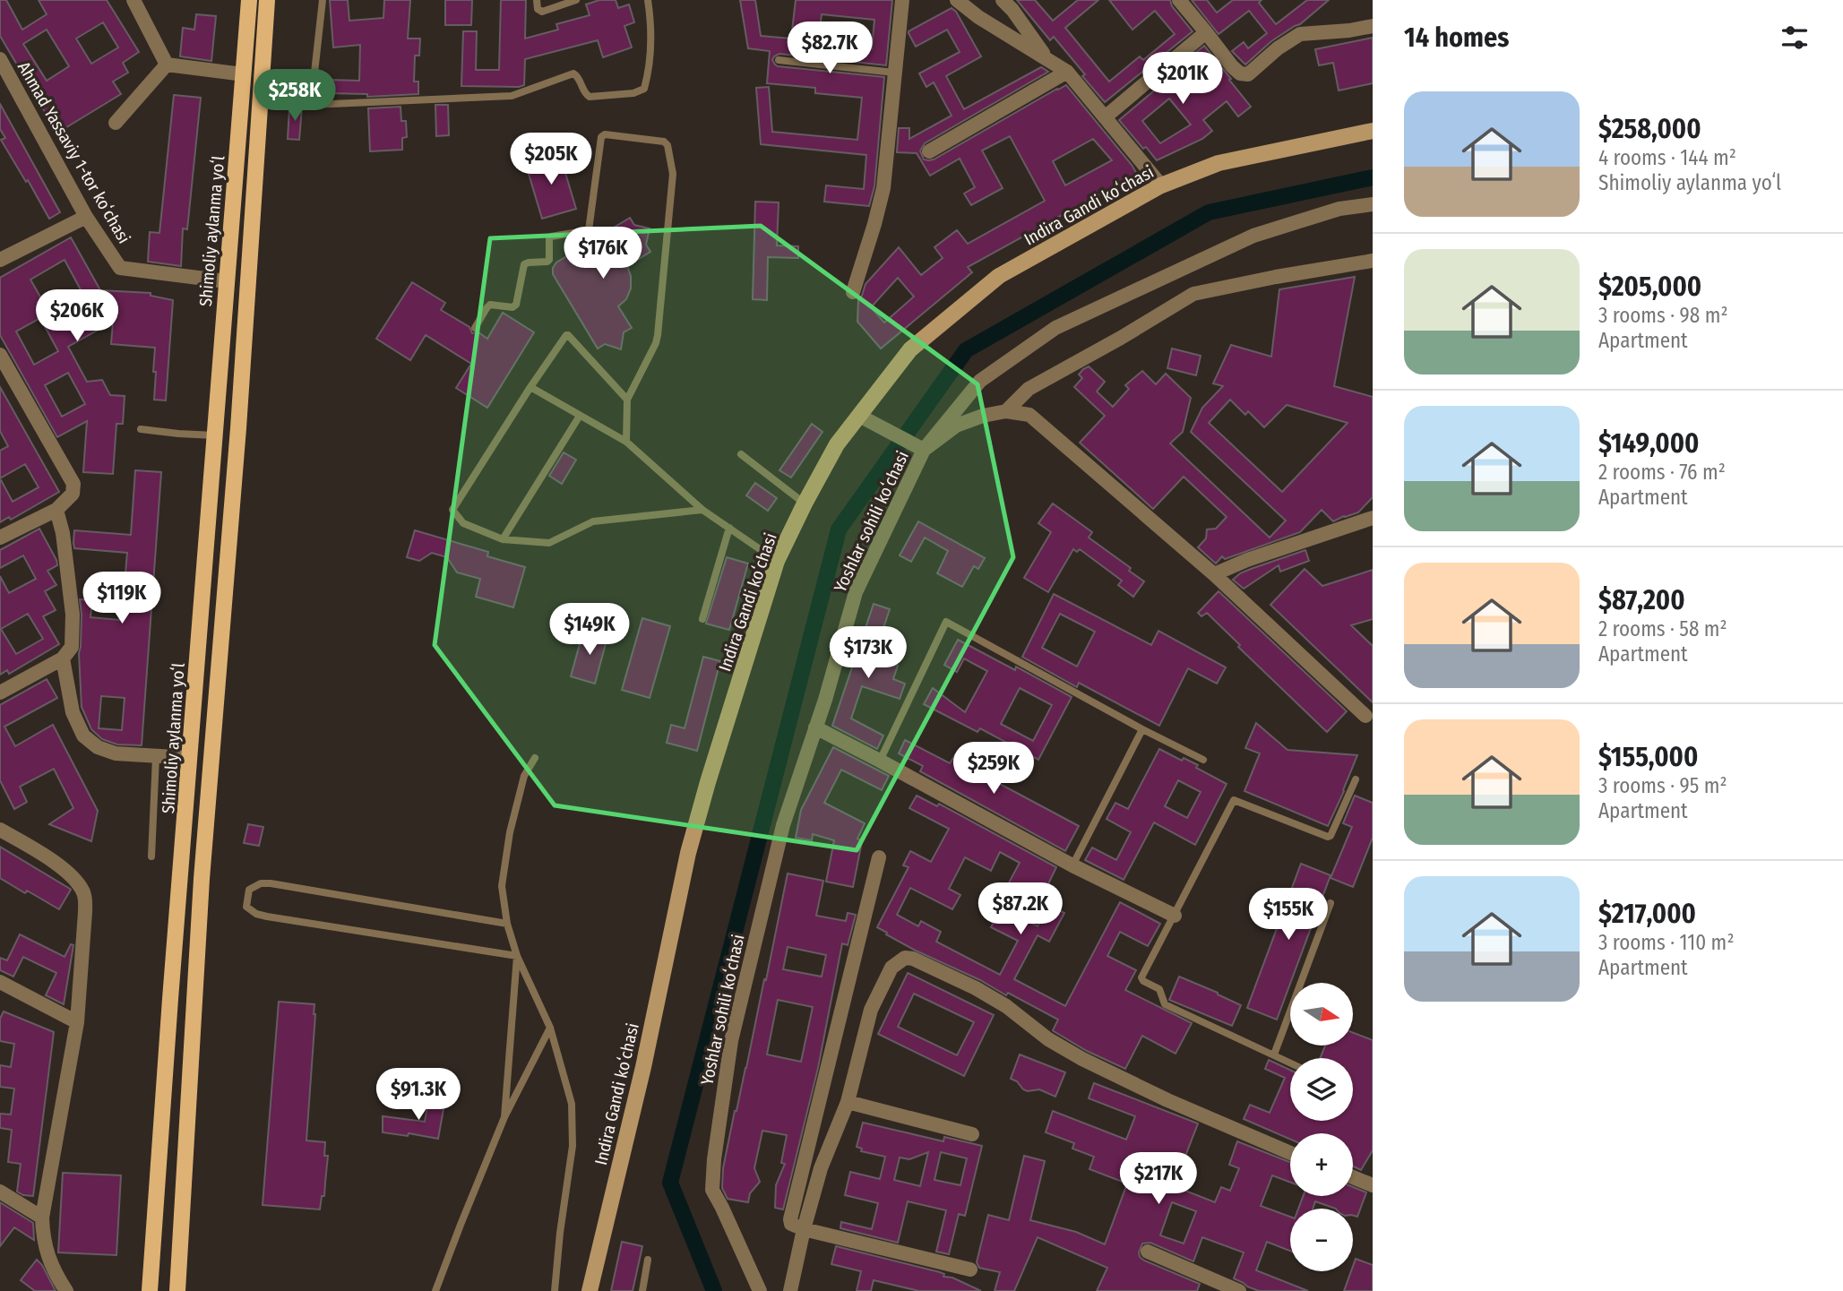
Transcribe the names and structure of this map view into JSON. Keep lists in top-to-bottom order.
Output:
{
  "streets": {
    "main road": ["Shimoliy aylanma yoʻl"],
    "street": ["Ahmad Yassaviy 1-tor koʻchasi", "Indira Gandi koʻchasi", "Yoshlar sohili koʻchasi"]
  },
  "crossings": [
    ["Ahmad Yassaviy 1-tor koʻchasi", "Shimoliy aylanma yoʻl"]
  ],
  "north": "right",
  "page": {
    "heading": "14 homes",
    "price": [
      "$82.7K",
      "$201K",
      "$258K",
      "$205K",
      "$176K",
      "$206K",
      "$119K",
      "$149K",
      "$173K",
      "$259K",
      "$87.2K",
      "$155K",
      "$91.3K",
      "$217K"
    ],
    "list": [
      {
        "name": "$258,000",
        "note": "4 rooms · 144 m² · Shimoliy aylanma yoʻl"
      },
      {
        "name": "$205,000",
        "note": "3 rooms · 98 m² · Apartment"
      },
      {
        "name": "$149,000",
        "note": "2 rooms · 76 m² · Apartment"
      },
      {
        "name": "$87,200",
        "note": "2 rooms · 58 m² · Apartment"
      },
      {
        "name": "$155,000",
        "note": "3 rooms · 95 m² · Apartment"
      },
      {
        "name": "$217,000",
        "note": "3 rooms · 110 m² · Apartment"
      }
    ],
    "map_buttons": ["+", "−"]
  }
}
